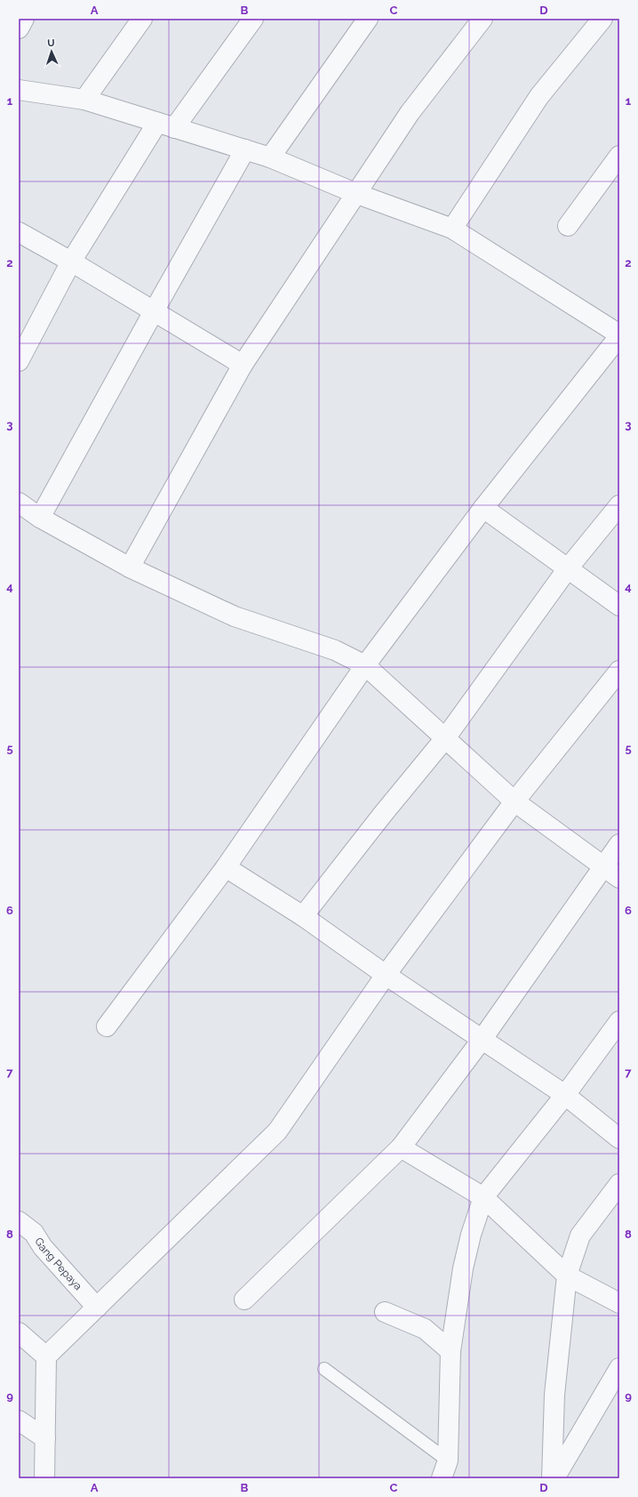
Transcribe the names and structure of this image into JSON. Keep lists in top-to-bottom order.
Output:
{
  "streets": {
    "street": ["Gang Pepaya"]
  },
  "north": "top",
  "grid": {
    "columns": [
      "A",
      "B",
      "C",
      "D"
    ],
    "rows": [
      "1",
      "2",
      "3",
      "4",
      "5",
      "6",
      "7",
      "8",
      "9"
    ]
  }
}
